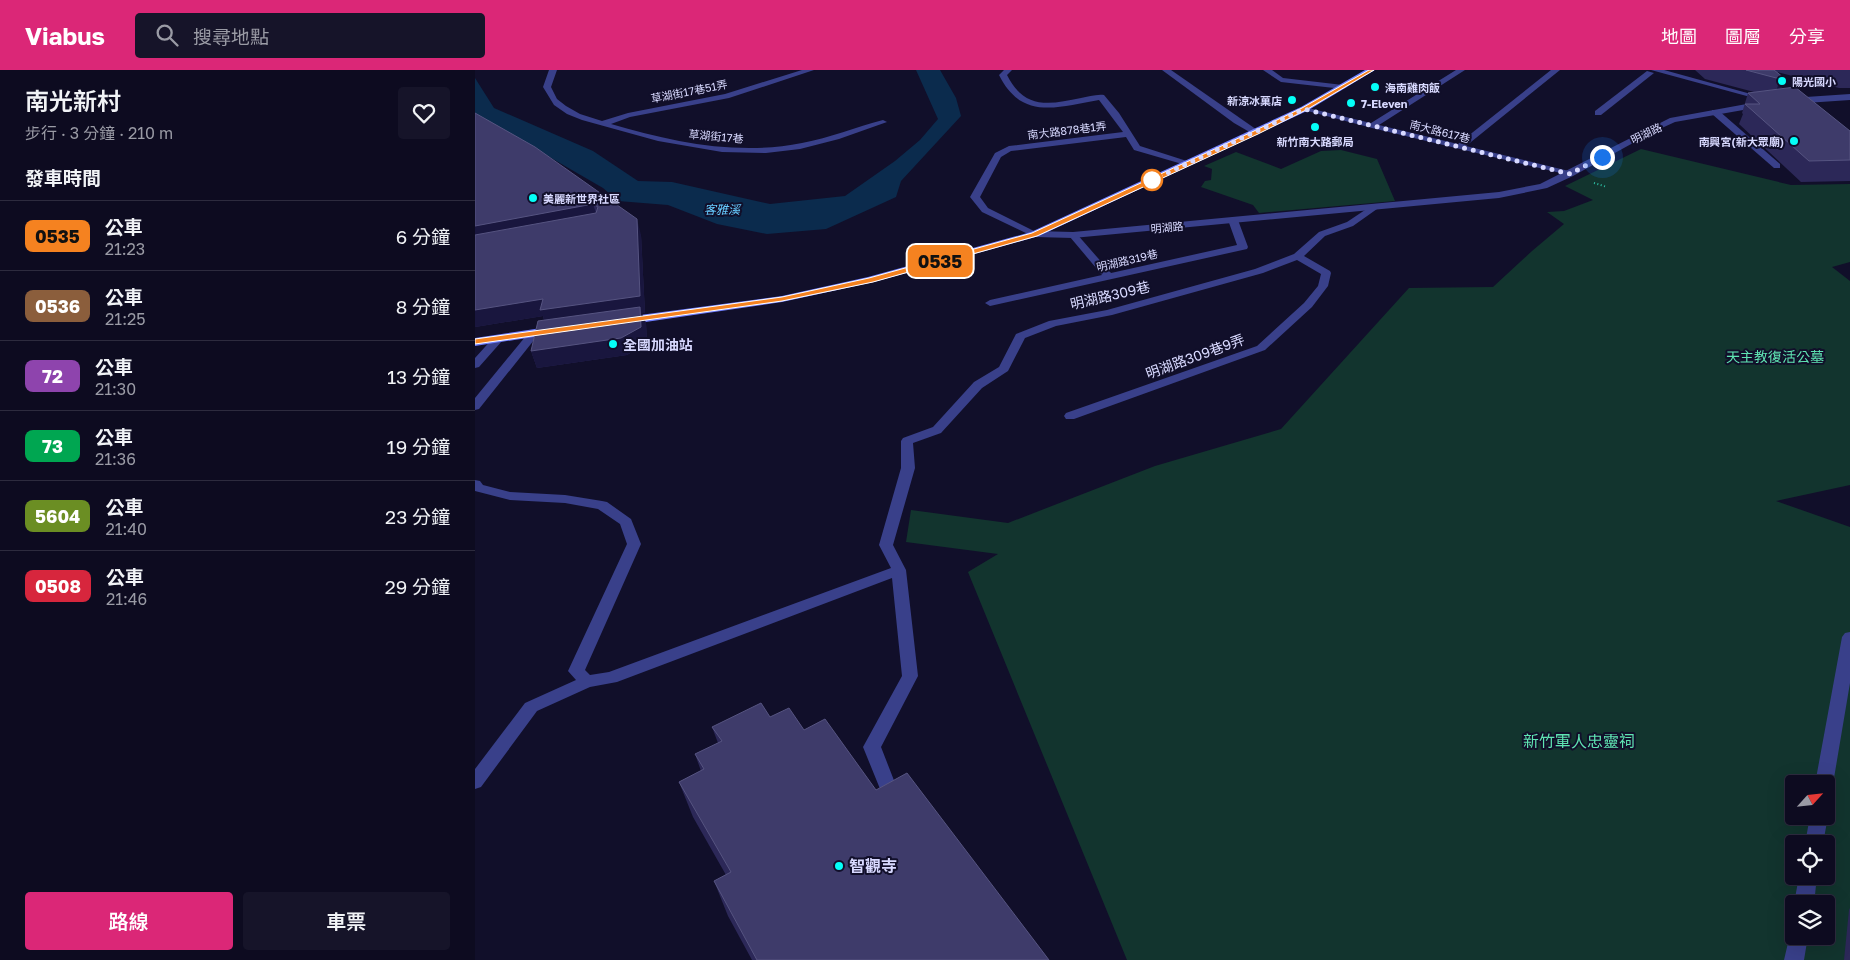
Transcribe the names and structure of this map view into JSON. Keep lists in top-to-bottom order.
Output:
{
  "streets": {
    "main road": ["明湖路"],
    "lane": [
      "草湖街17巷51弄",
      "南大路878巷1弄",
      "南大路617巷",
      "草湖街17巷",
      "明湖路319巷",
      "明湖路309巷",
      "明湖路309巷9弄"
    ]
  },
  "crossings": [
    ["草湖街17巷51弄", "草湖街17巷"],
    ["南大路878巷1弄", "明湖路"],
    ["南大路617巷", "明湖路"],
    ["明湖路", "明湖路319巷"],
    ["明湖路", "明湖路309巷"],
    ["明湖路309巷", "明湖路309巷9弄"]
  ],
  "water": ["客雅溪"],
  "parks": ["天主教復活公墓", "新竹軍人忠靈祠"],
  "places": [
    "陽光國小",
    "海南雞肉飯",
    "新涼冰菓店",
    "7-Eleven",
    "新竹南大路郵局",
    "南興宮(新大眾廟)",
    "美麗新世界社區",
    "全國加油站",
    "智觀寺"
  ],
  "lines": ["bus line 0535"],
  "north": "top right",
  "page": {
    "header": "Viabus",
    "search": "搜尋地點",
    "nav": ["地圖", "圖層", "分享"],
    "heading": [
      ["南光新村", "步行 · 3 分鐘 · 210 m"],
      "發車時間"
    ],
    "on_map": "0535",
    "list": [
      {
        "mark": "0535",
        "name": "公車",
        "note": "21:23",
        "value": "6 分鐘"
      },
      {
        "mark": "0536",
        "name": "公車",
        "note": "21:25",
        "value": "8 分鐘"
      },
      {
        "mark": "72",
        "name": "公車",
        "note": "21:30",
        "value": "13 分鐘"
      },
      {
        "mark": "73",
        "name": "公車",
        "note": "21:36",
        "value": "19 分鐘"
      },
      {
        "mark": "5604",
        "name": "公車",
        "note": "21:40",
        "value": "23 分鐘"
      },
      {
        "mark": "0508",
        "name": "公車",
        "note": "21:46",
        "value": "29 分鐘"
      }
    ],
    "buttons": ["路線", "車票"]
  }
}
